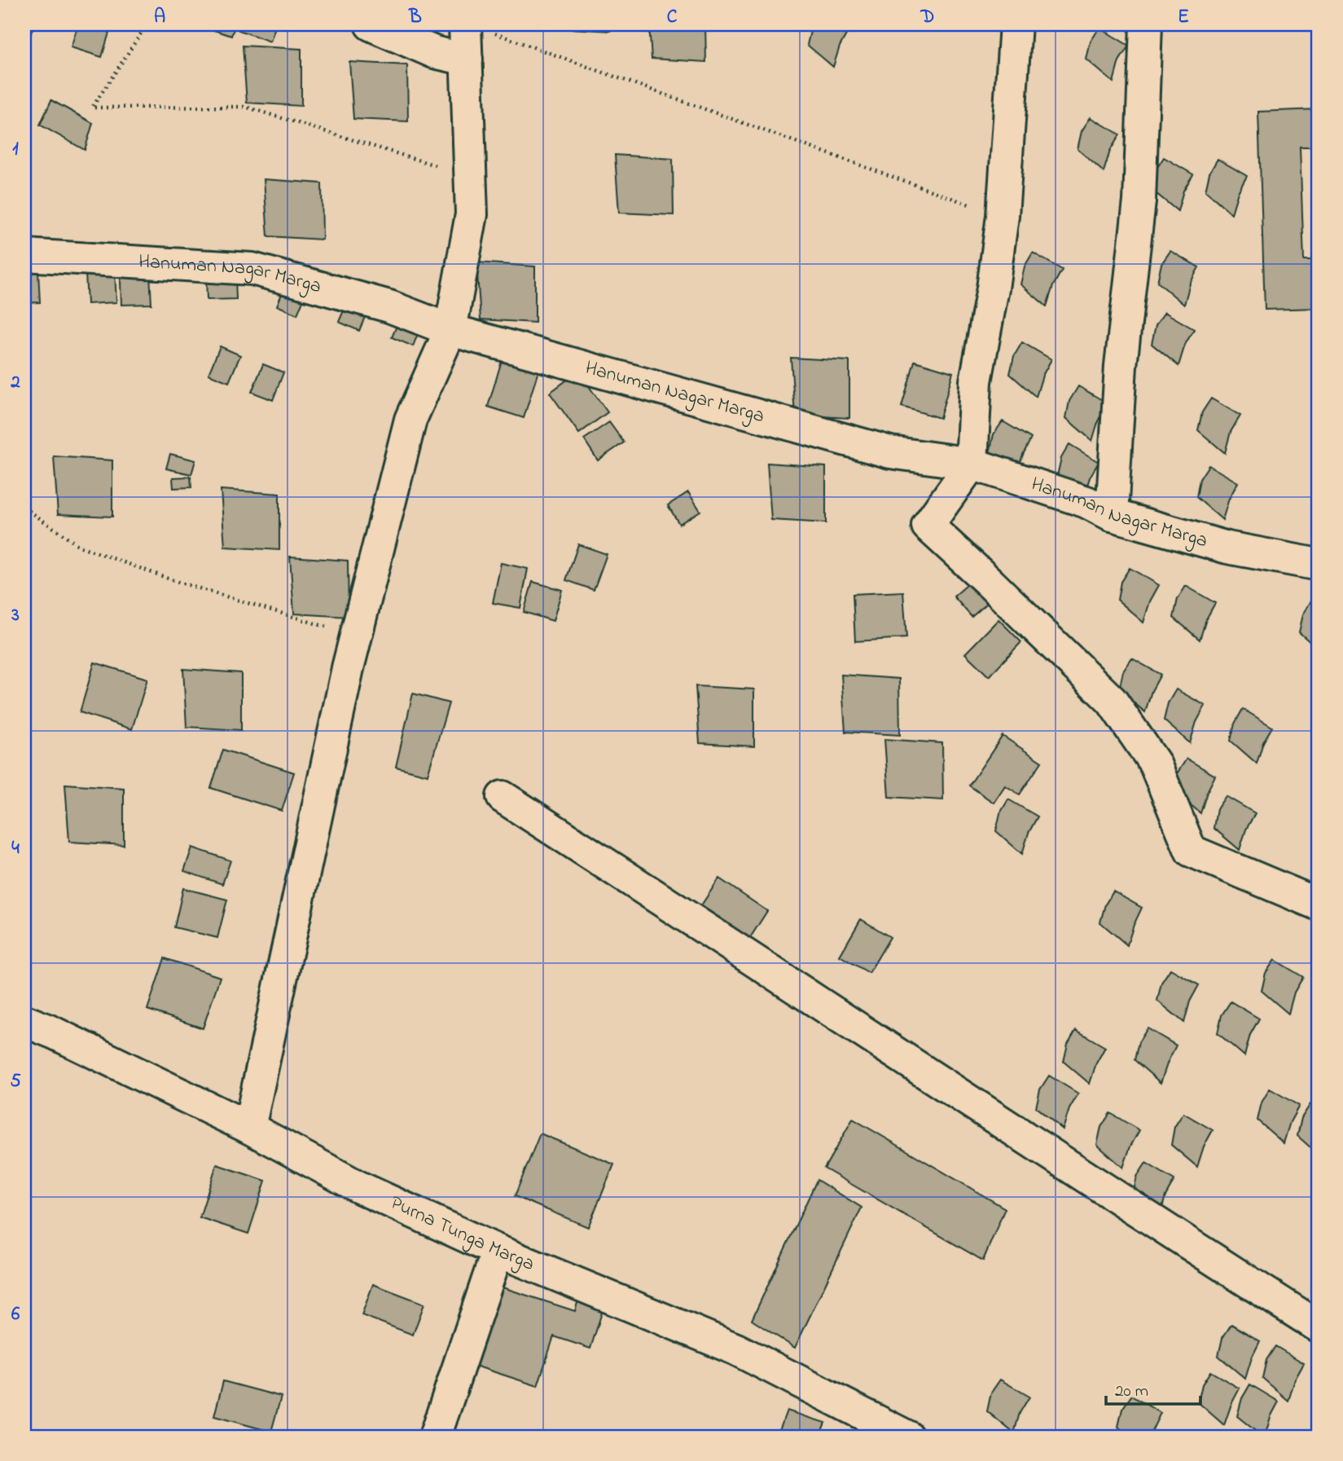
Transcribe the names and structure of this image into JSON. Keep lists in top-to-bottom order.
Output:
{
  "streets": {
    "street": ["Hanuman Nagar Marga", "Purna Tunga Marga"]
  },
  "scale_bar": "20 m",
  "grid": {
    "columns": [
      "A",
      "B",
      "C",
      "D",
      "E"
    ],
    "rows": [
      "1",
      "2",
      "3",
      "4",
      "5",
      "6"
    ]
  }
}
